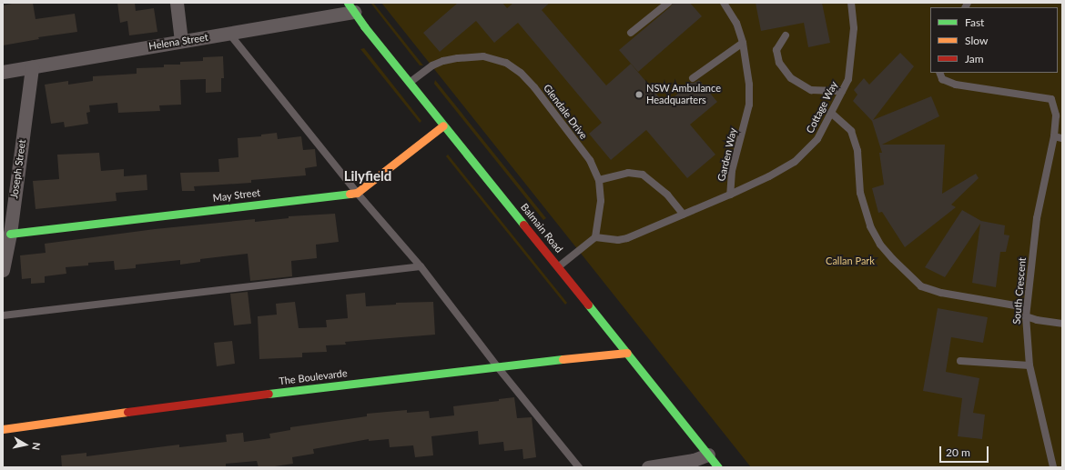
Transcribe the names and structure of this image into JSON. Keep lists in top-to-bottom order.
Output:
{
  "streets": {
    "street": [
      "Helena Street",
      "Joseph Street",
      "May Street",
      "Balmain Road",
      "The Boulevarde"
    ],
    "lane": [
      "Cottage Way",
      "Glendale Drive",
      "Garden Way",
      "South Crescent"
    ]
  },
  "crossings": [
    ["Helena Street", "Joseph Street"],
    ["Helena Street", "Balmain Road"],
    ["Cottage Way", "Garden Way"],
    ["Glendale Drive", "Garden Way"],
    ["Glendale Drive", "Balmain Road"],
    ["Joseph Street", "May Street"],
    ["Balmain Road", "The Boulevarde"]
  ],
  "districts": ["Lilyfield"],
  "parks": ["Callan Park"],
  "places": ["NSW Ambulance Headquarters"],
  "legend": ["Fast", "Slow", "Jam"],
  "scale_bar": "20 m",
  "north": "right"
}
